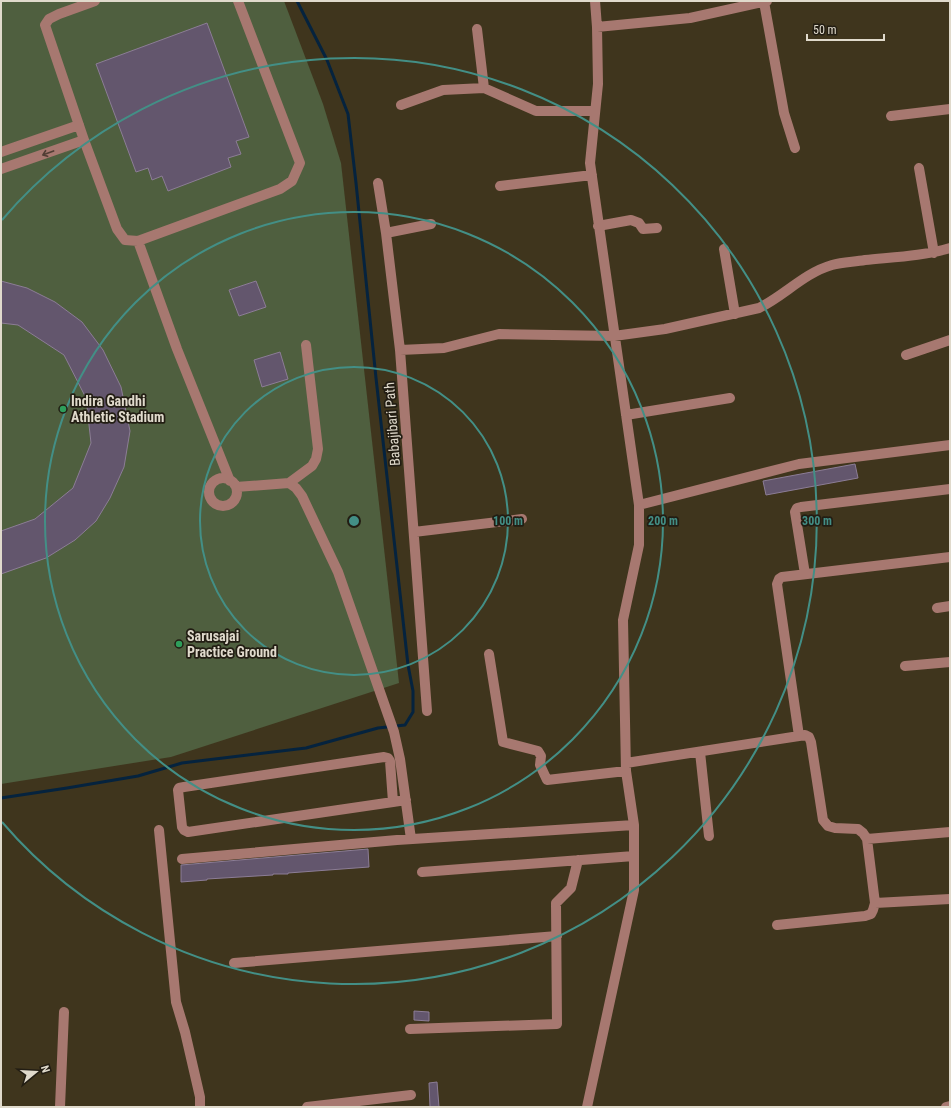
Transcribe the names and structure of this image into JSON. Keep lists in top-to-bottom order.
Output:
{
  "streets": {
    "street": ["Babajibari Path"]
  },
  "places": ["Indira Gandhi Athletic Stadium", "Sarusajai Practice Ground"],
  "scale_bar": "50 m",
  "north": "right",
  "rings": ["100 m", "200 m", "300 m"]
}
